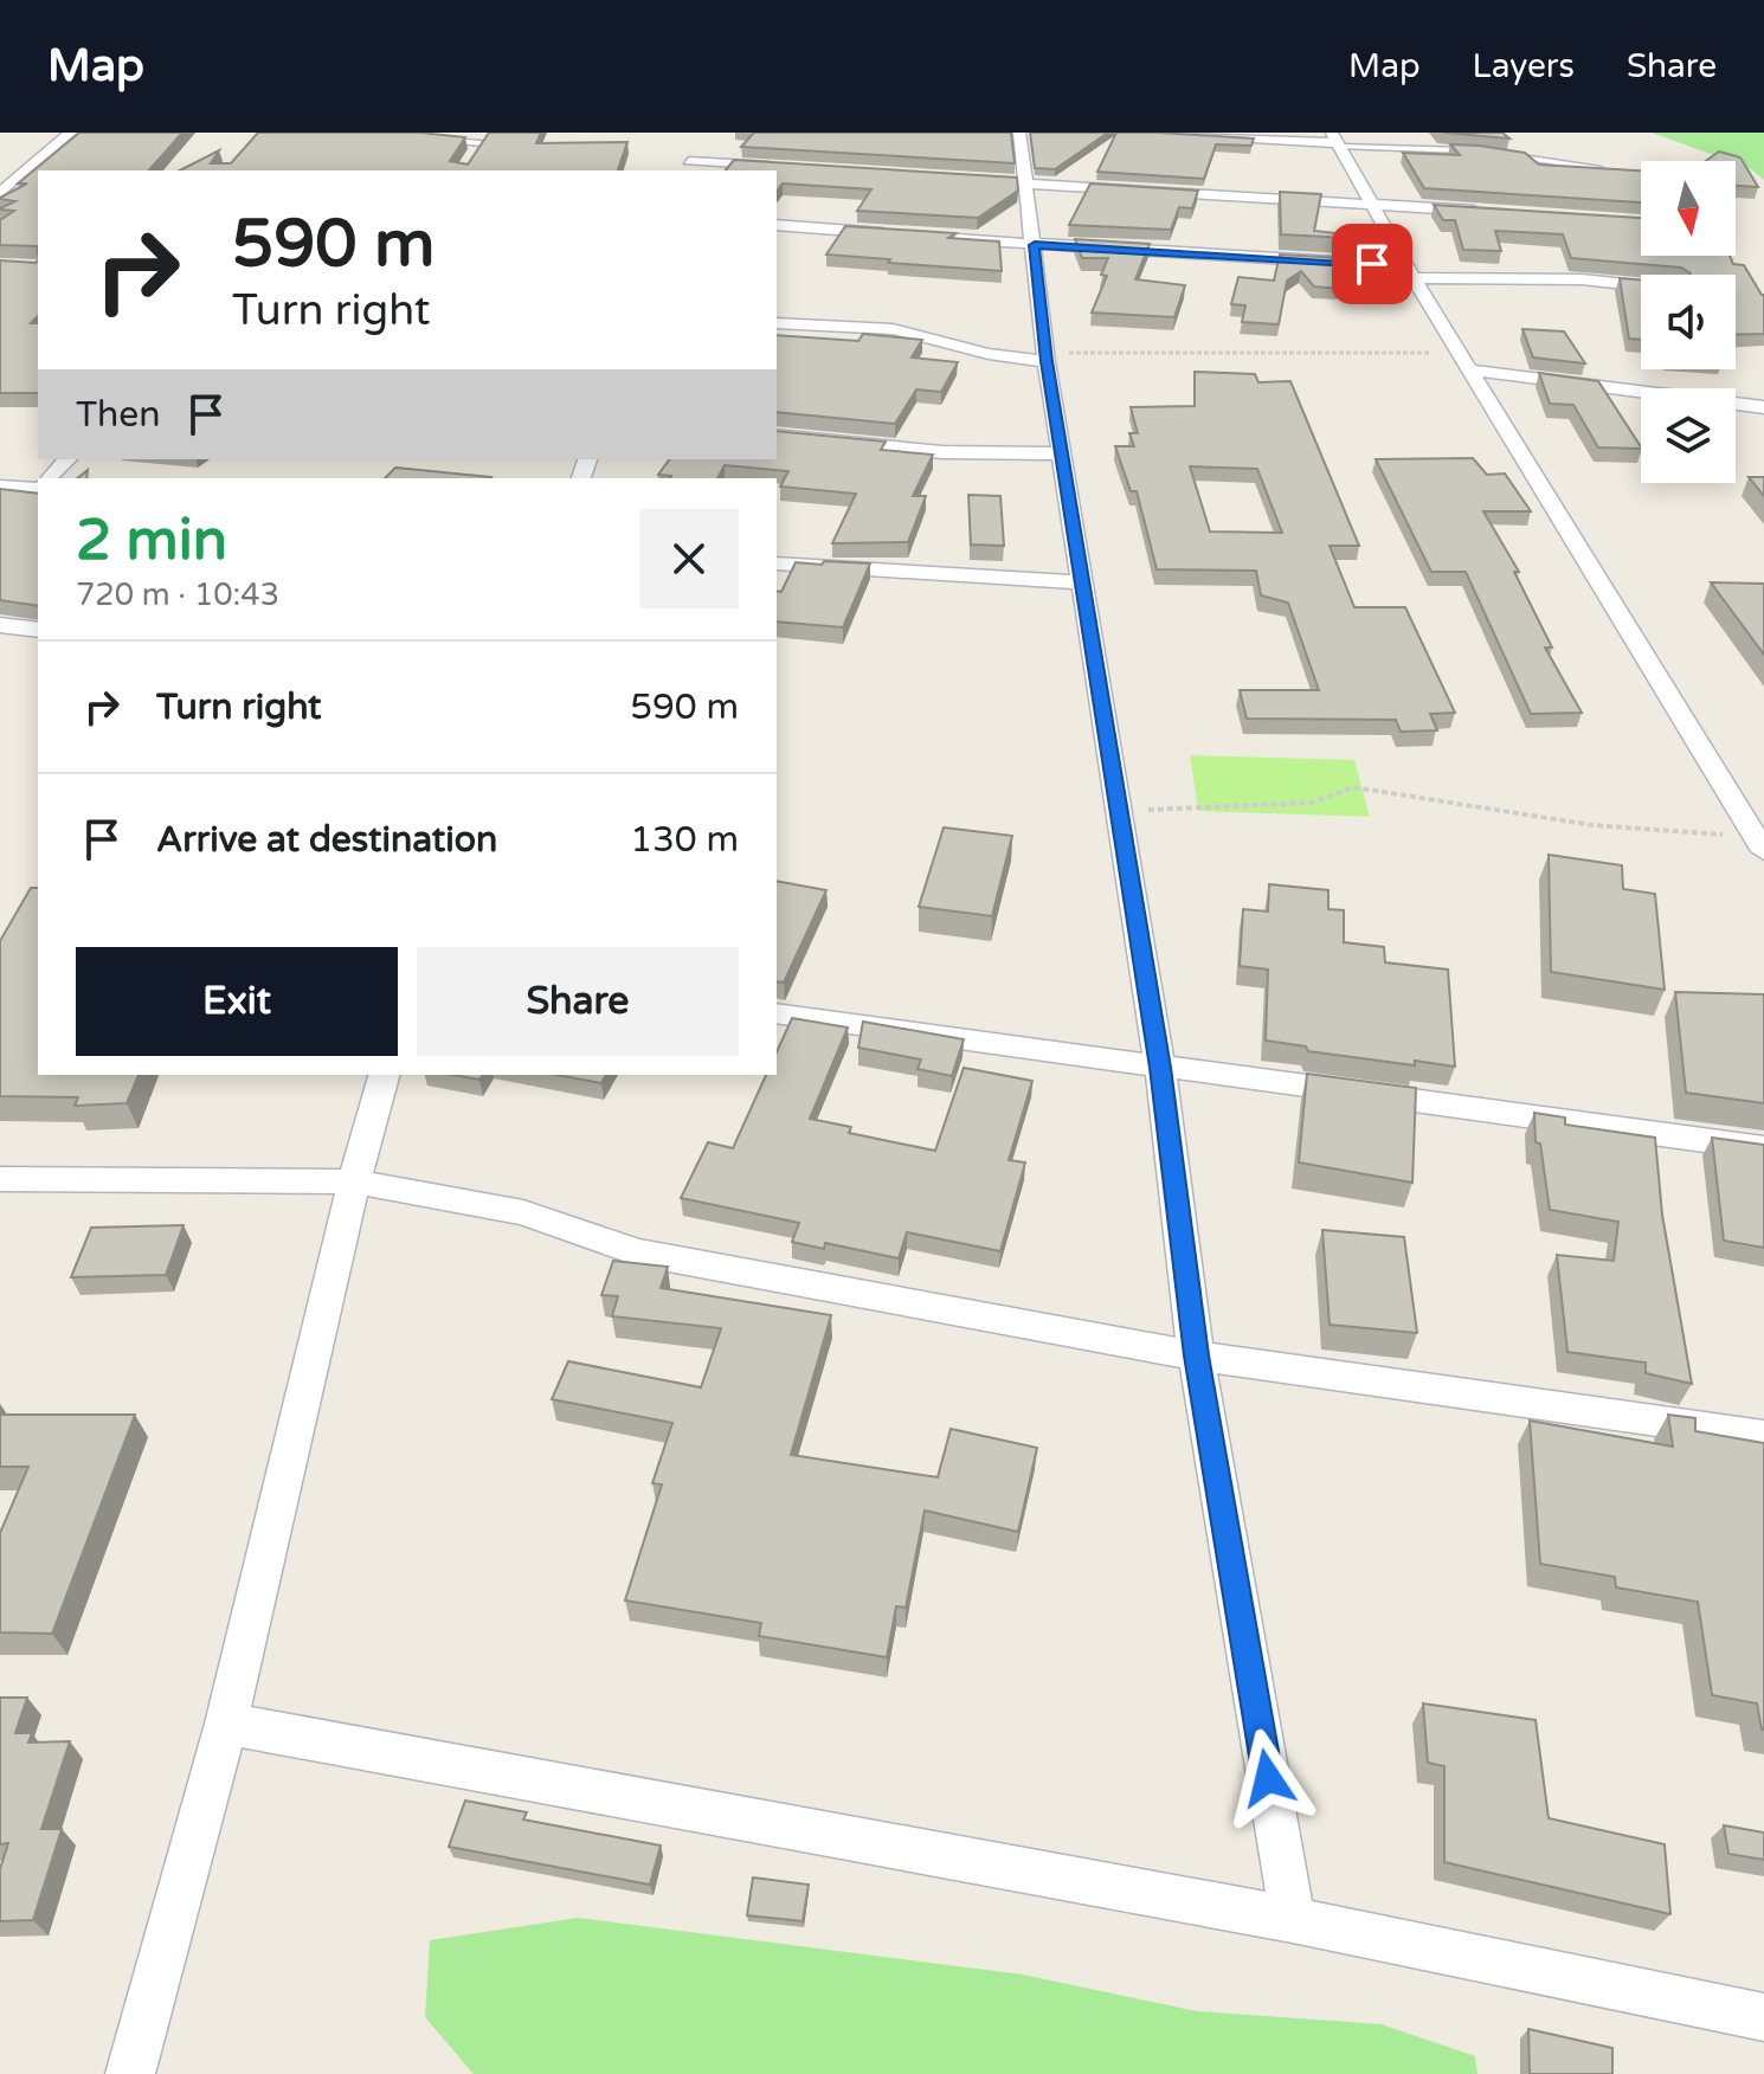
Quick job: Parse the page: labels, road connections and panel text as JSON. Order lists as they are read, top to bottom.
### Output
{
  "north": "bottom",
  "page": {
    "header": "Map",
    "nav": ["Map", "Layers", "Share"],
    "turn": ["590 m", "Turn right"],
    "then": "Then",
    "heading": ["2 min", "720 m · 10:43"],
    "list": [
      {
        "name": "Turn right",
        "value": "590 m"
      },
      {
        "name": "Arrive at destination",
        "value": "130 m"
      }
    ],
    "buttons": ["Exit", "Share"]
  }
}
